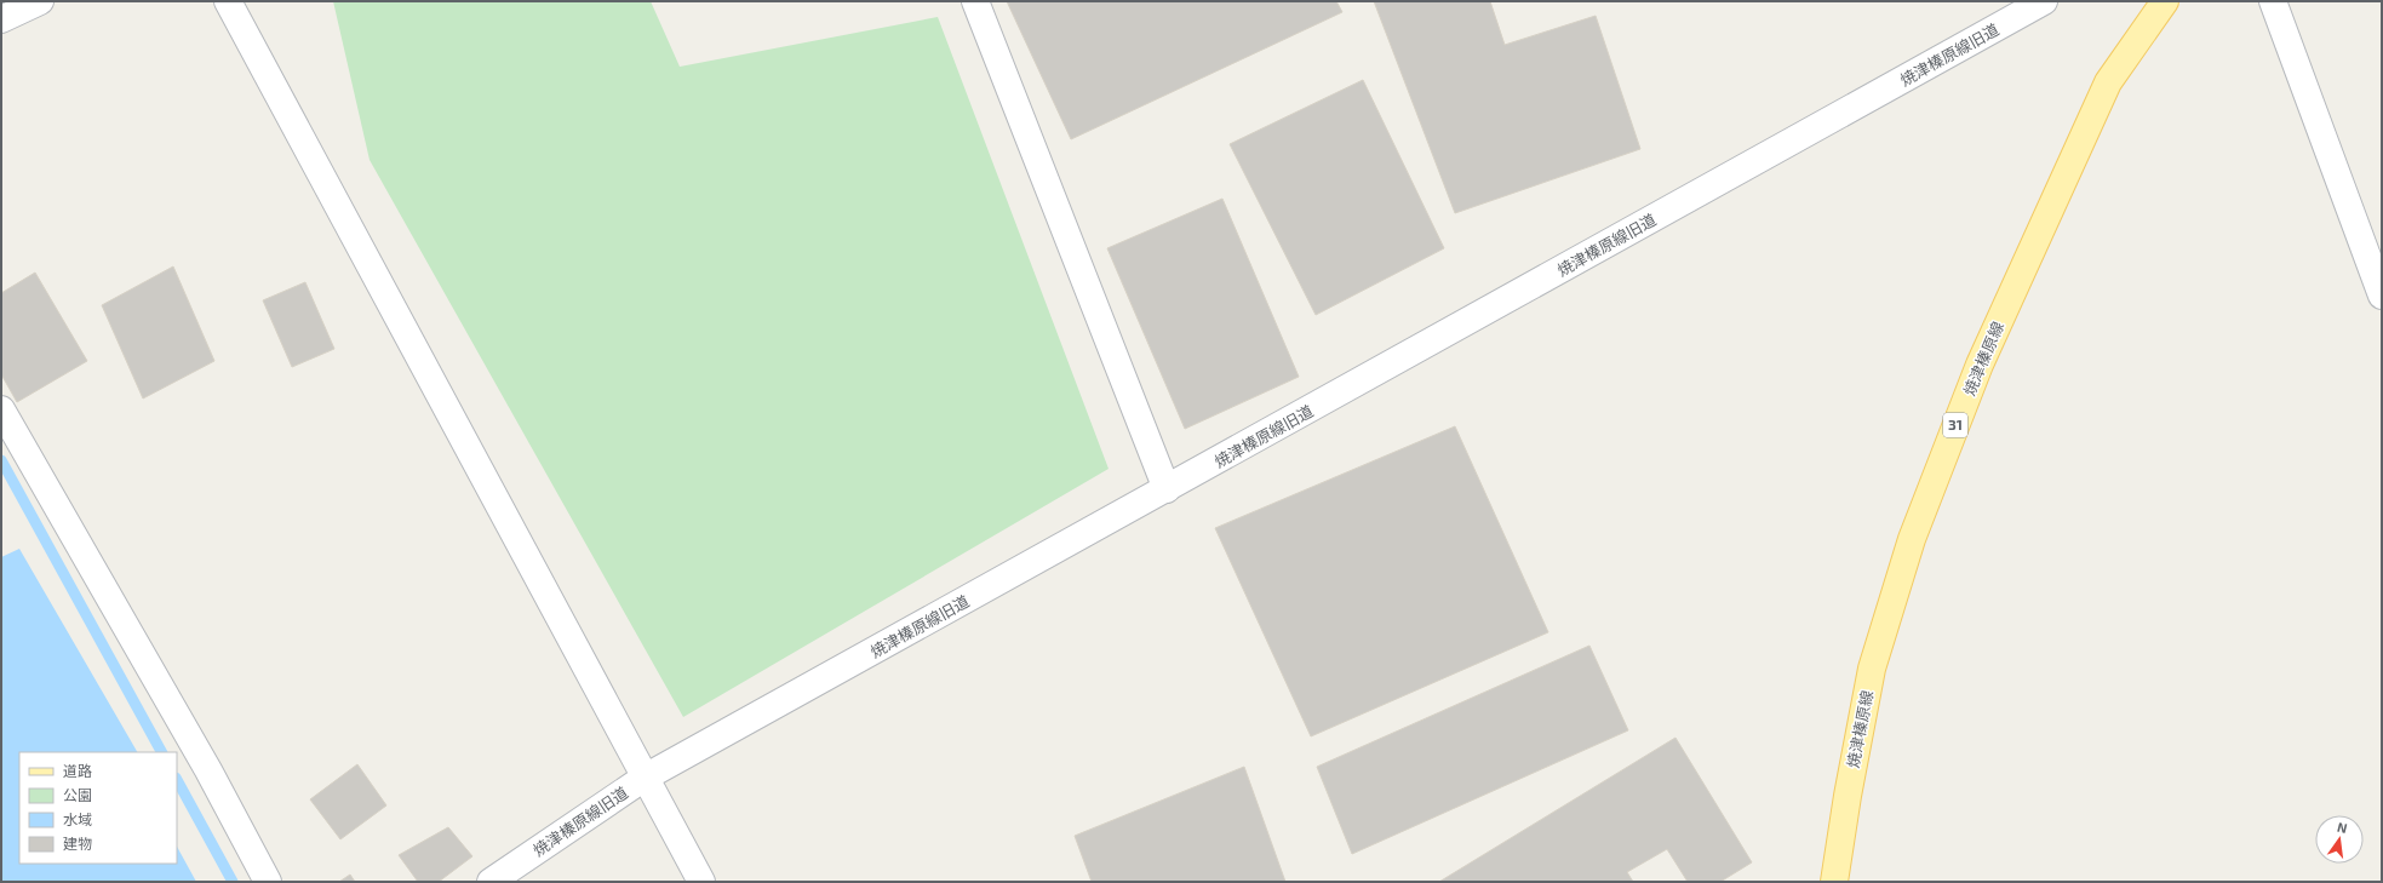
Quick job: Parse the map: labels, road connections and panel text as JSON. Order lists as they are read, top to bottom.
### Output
{
  "streets": {
    "main road": ["焼津榛原線", "31"],
    "street": ["焼津榛原線旧道"]
  },
  "legend": [
    "道路",
    "公園",
    "水域",
    "建物"
  ],
  "north": "top"
}
